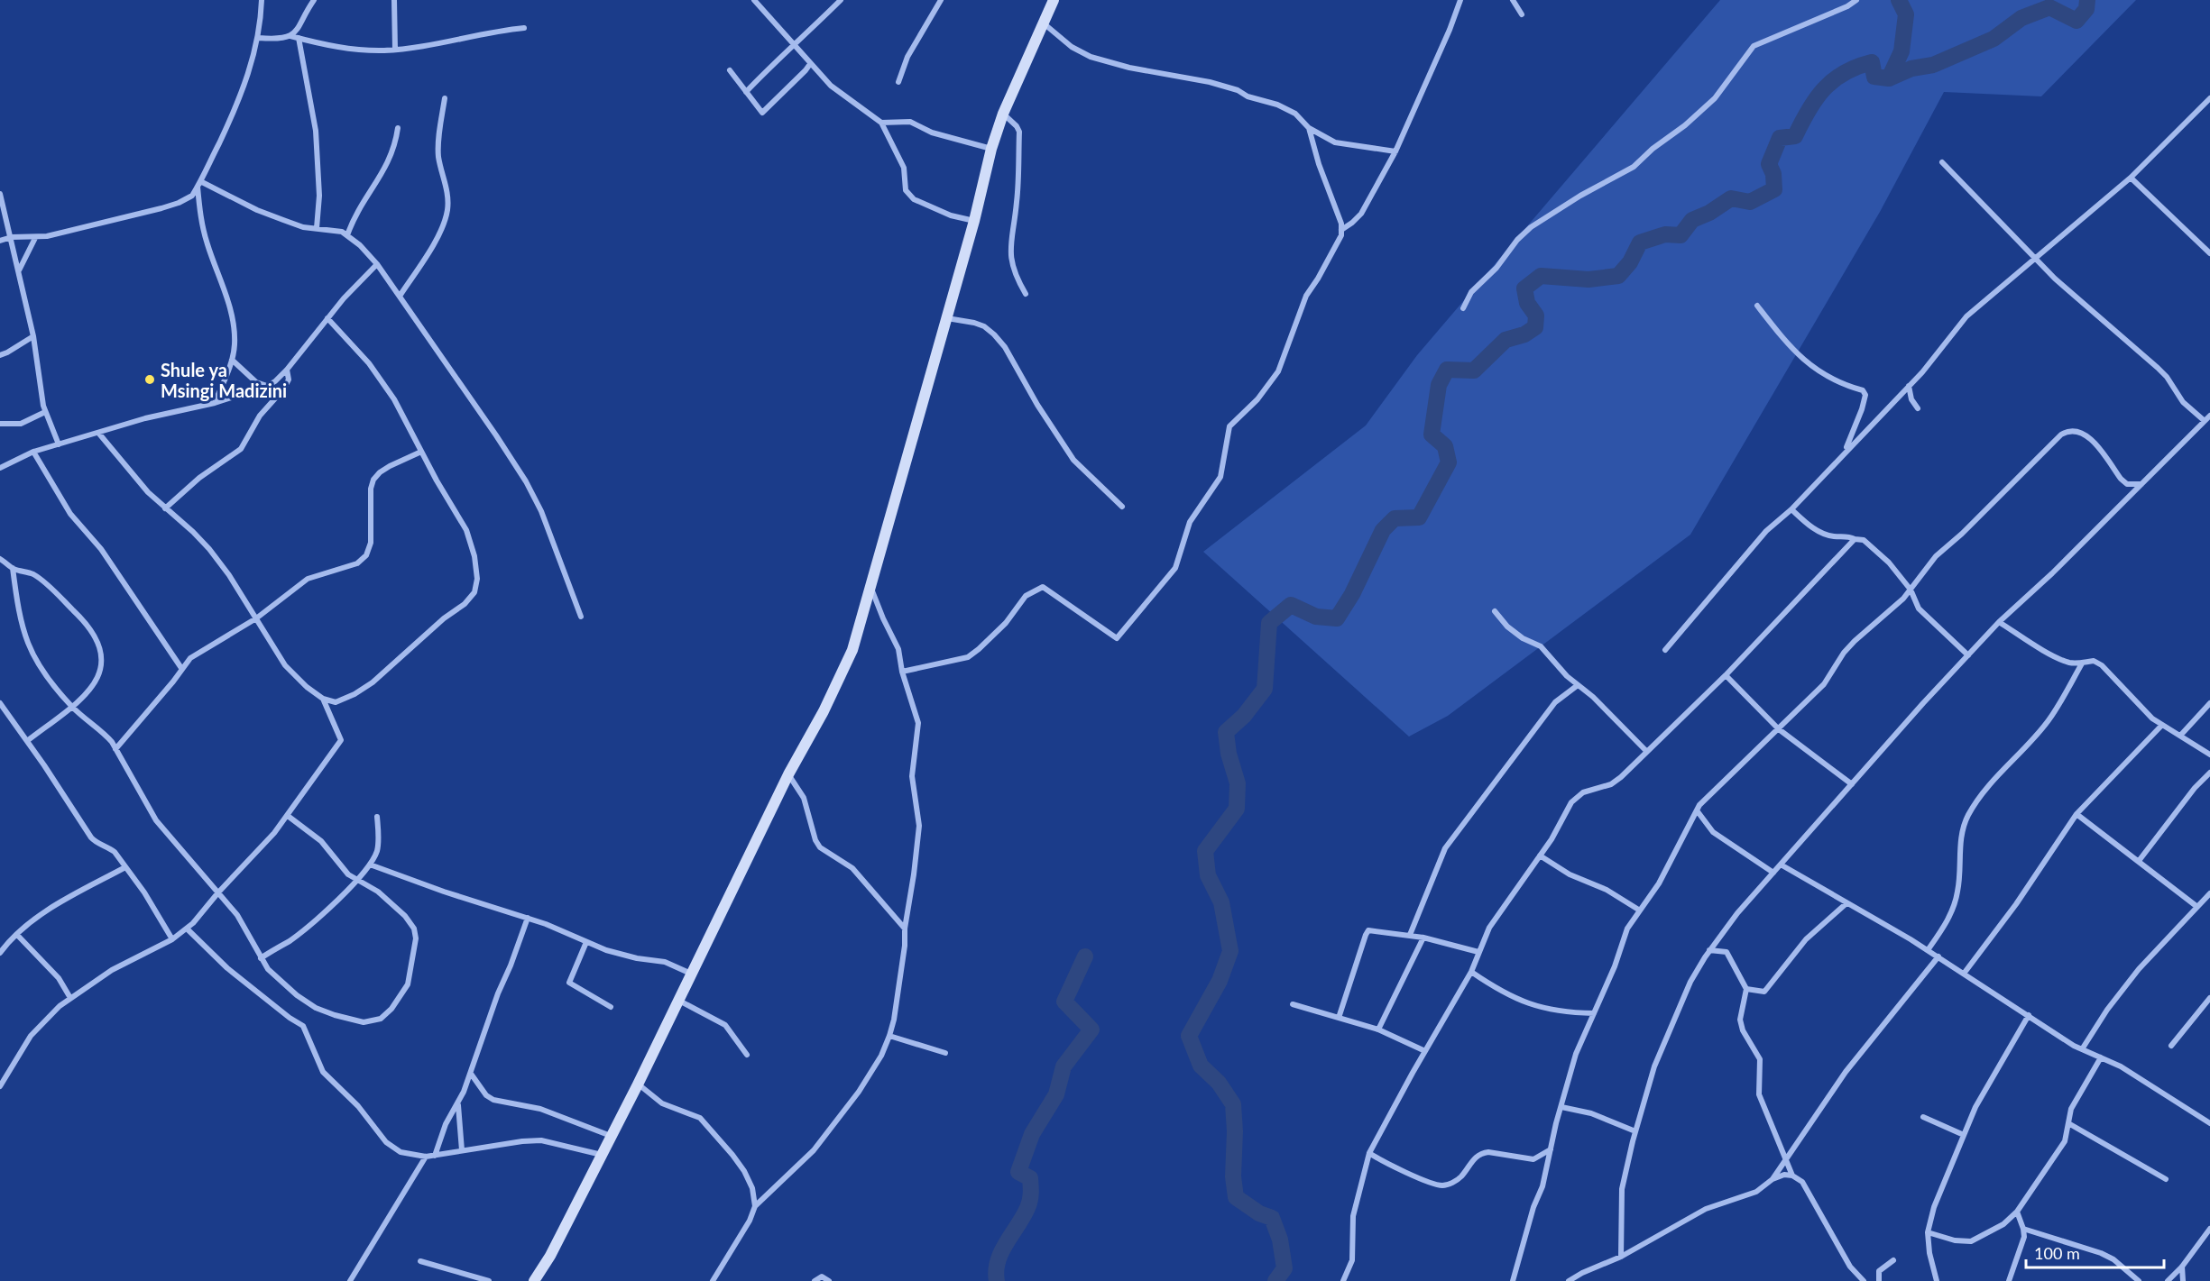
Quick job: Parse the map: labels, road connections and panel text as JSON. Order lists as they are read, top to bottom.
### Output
{
  "places": ["Shule ya Msingi Madizini"],
  "scale_bar": "100 m"
}
